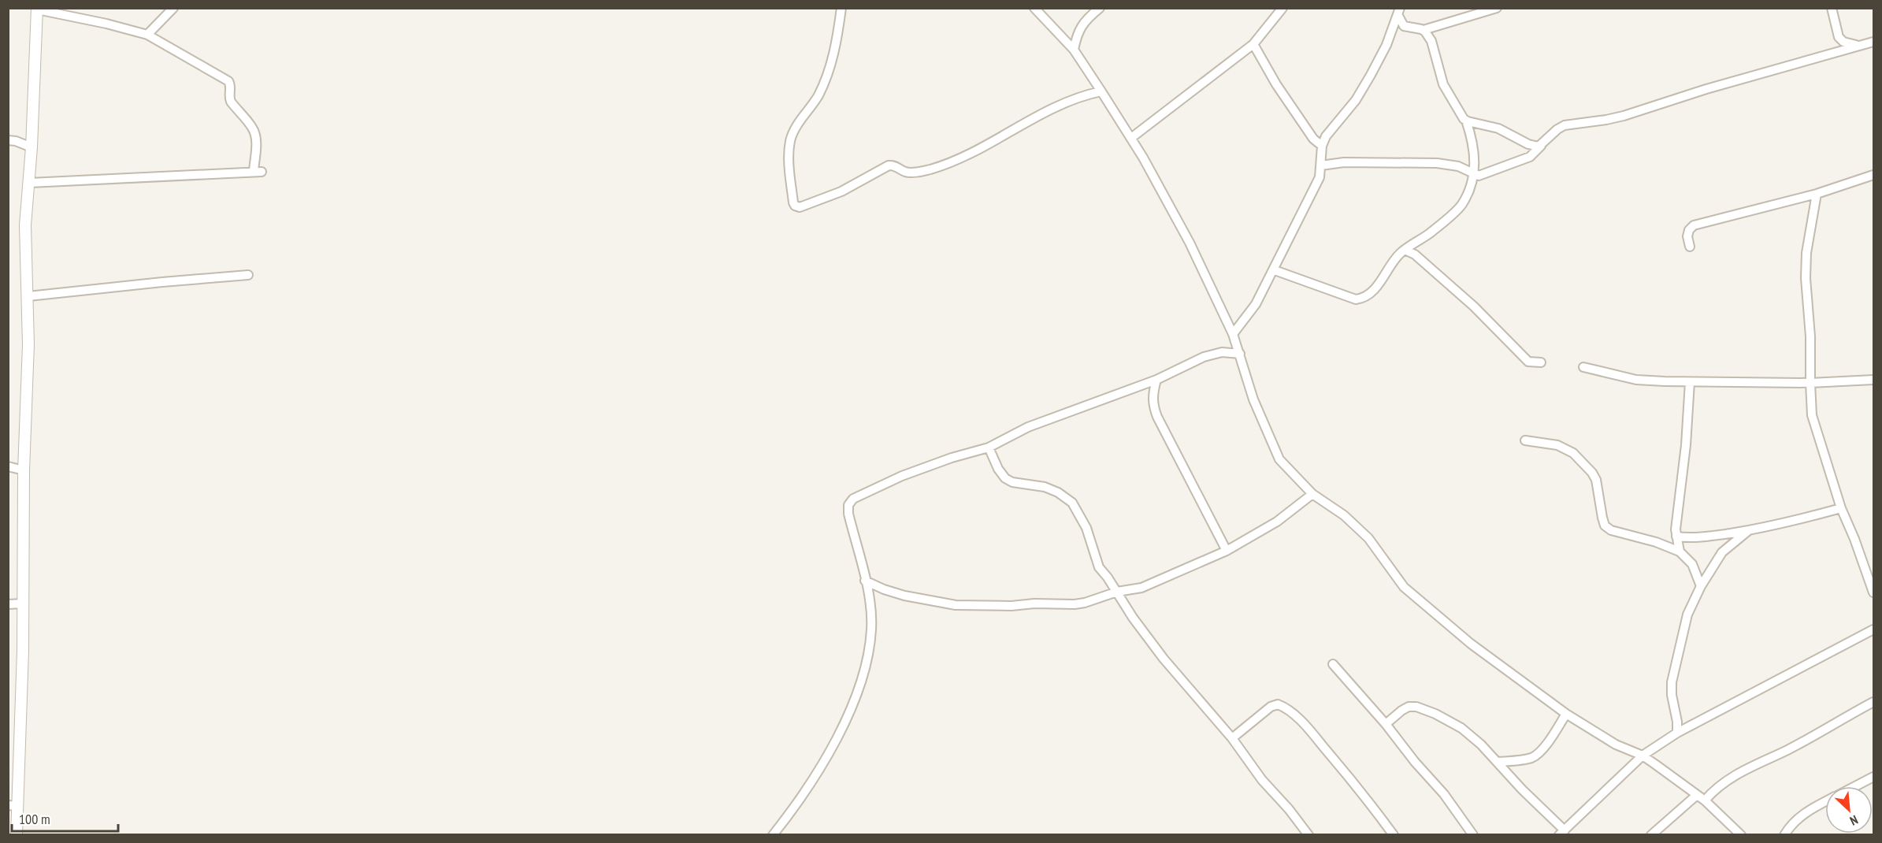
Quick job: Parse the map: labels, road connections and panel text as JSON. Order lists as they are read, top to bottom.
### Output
{
  "scale_bar": "100 m",
  "north": "bottom right"
}
